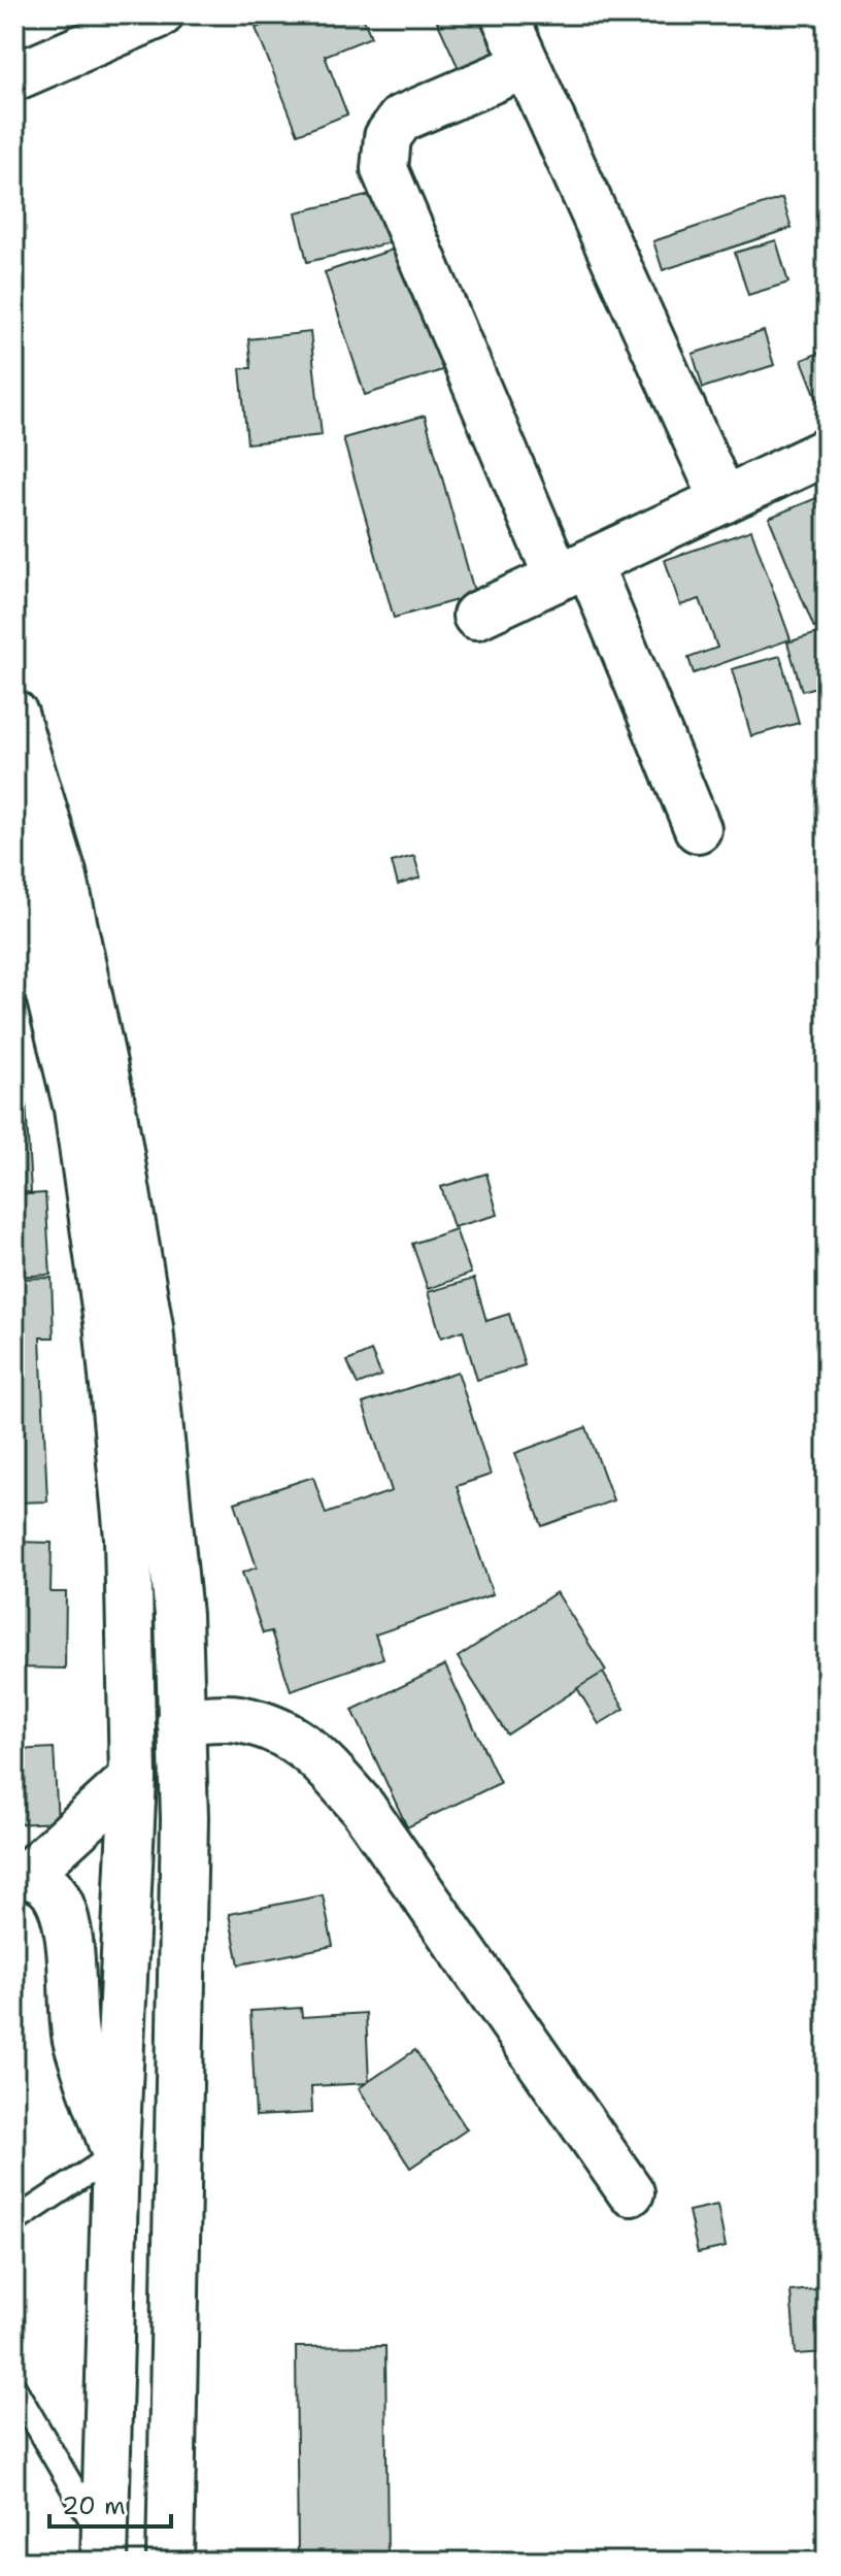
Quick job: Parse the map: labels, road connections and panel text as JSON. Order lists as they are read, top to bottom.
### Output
{
  "scale_bar": "20 m"
}
